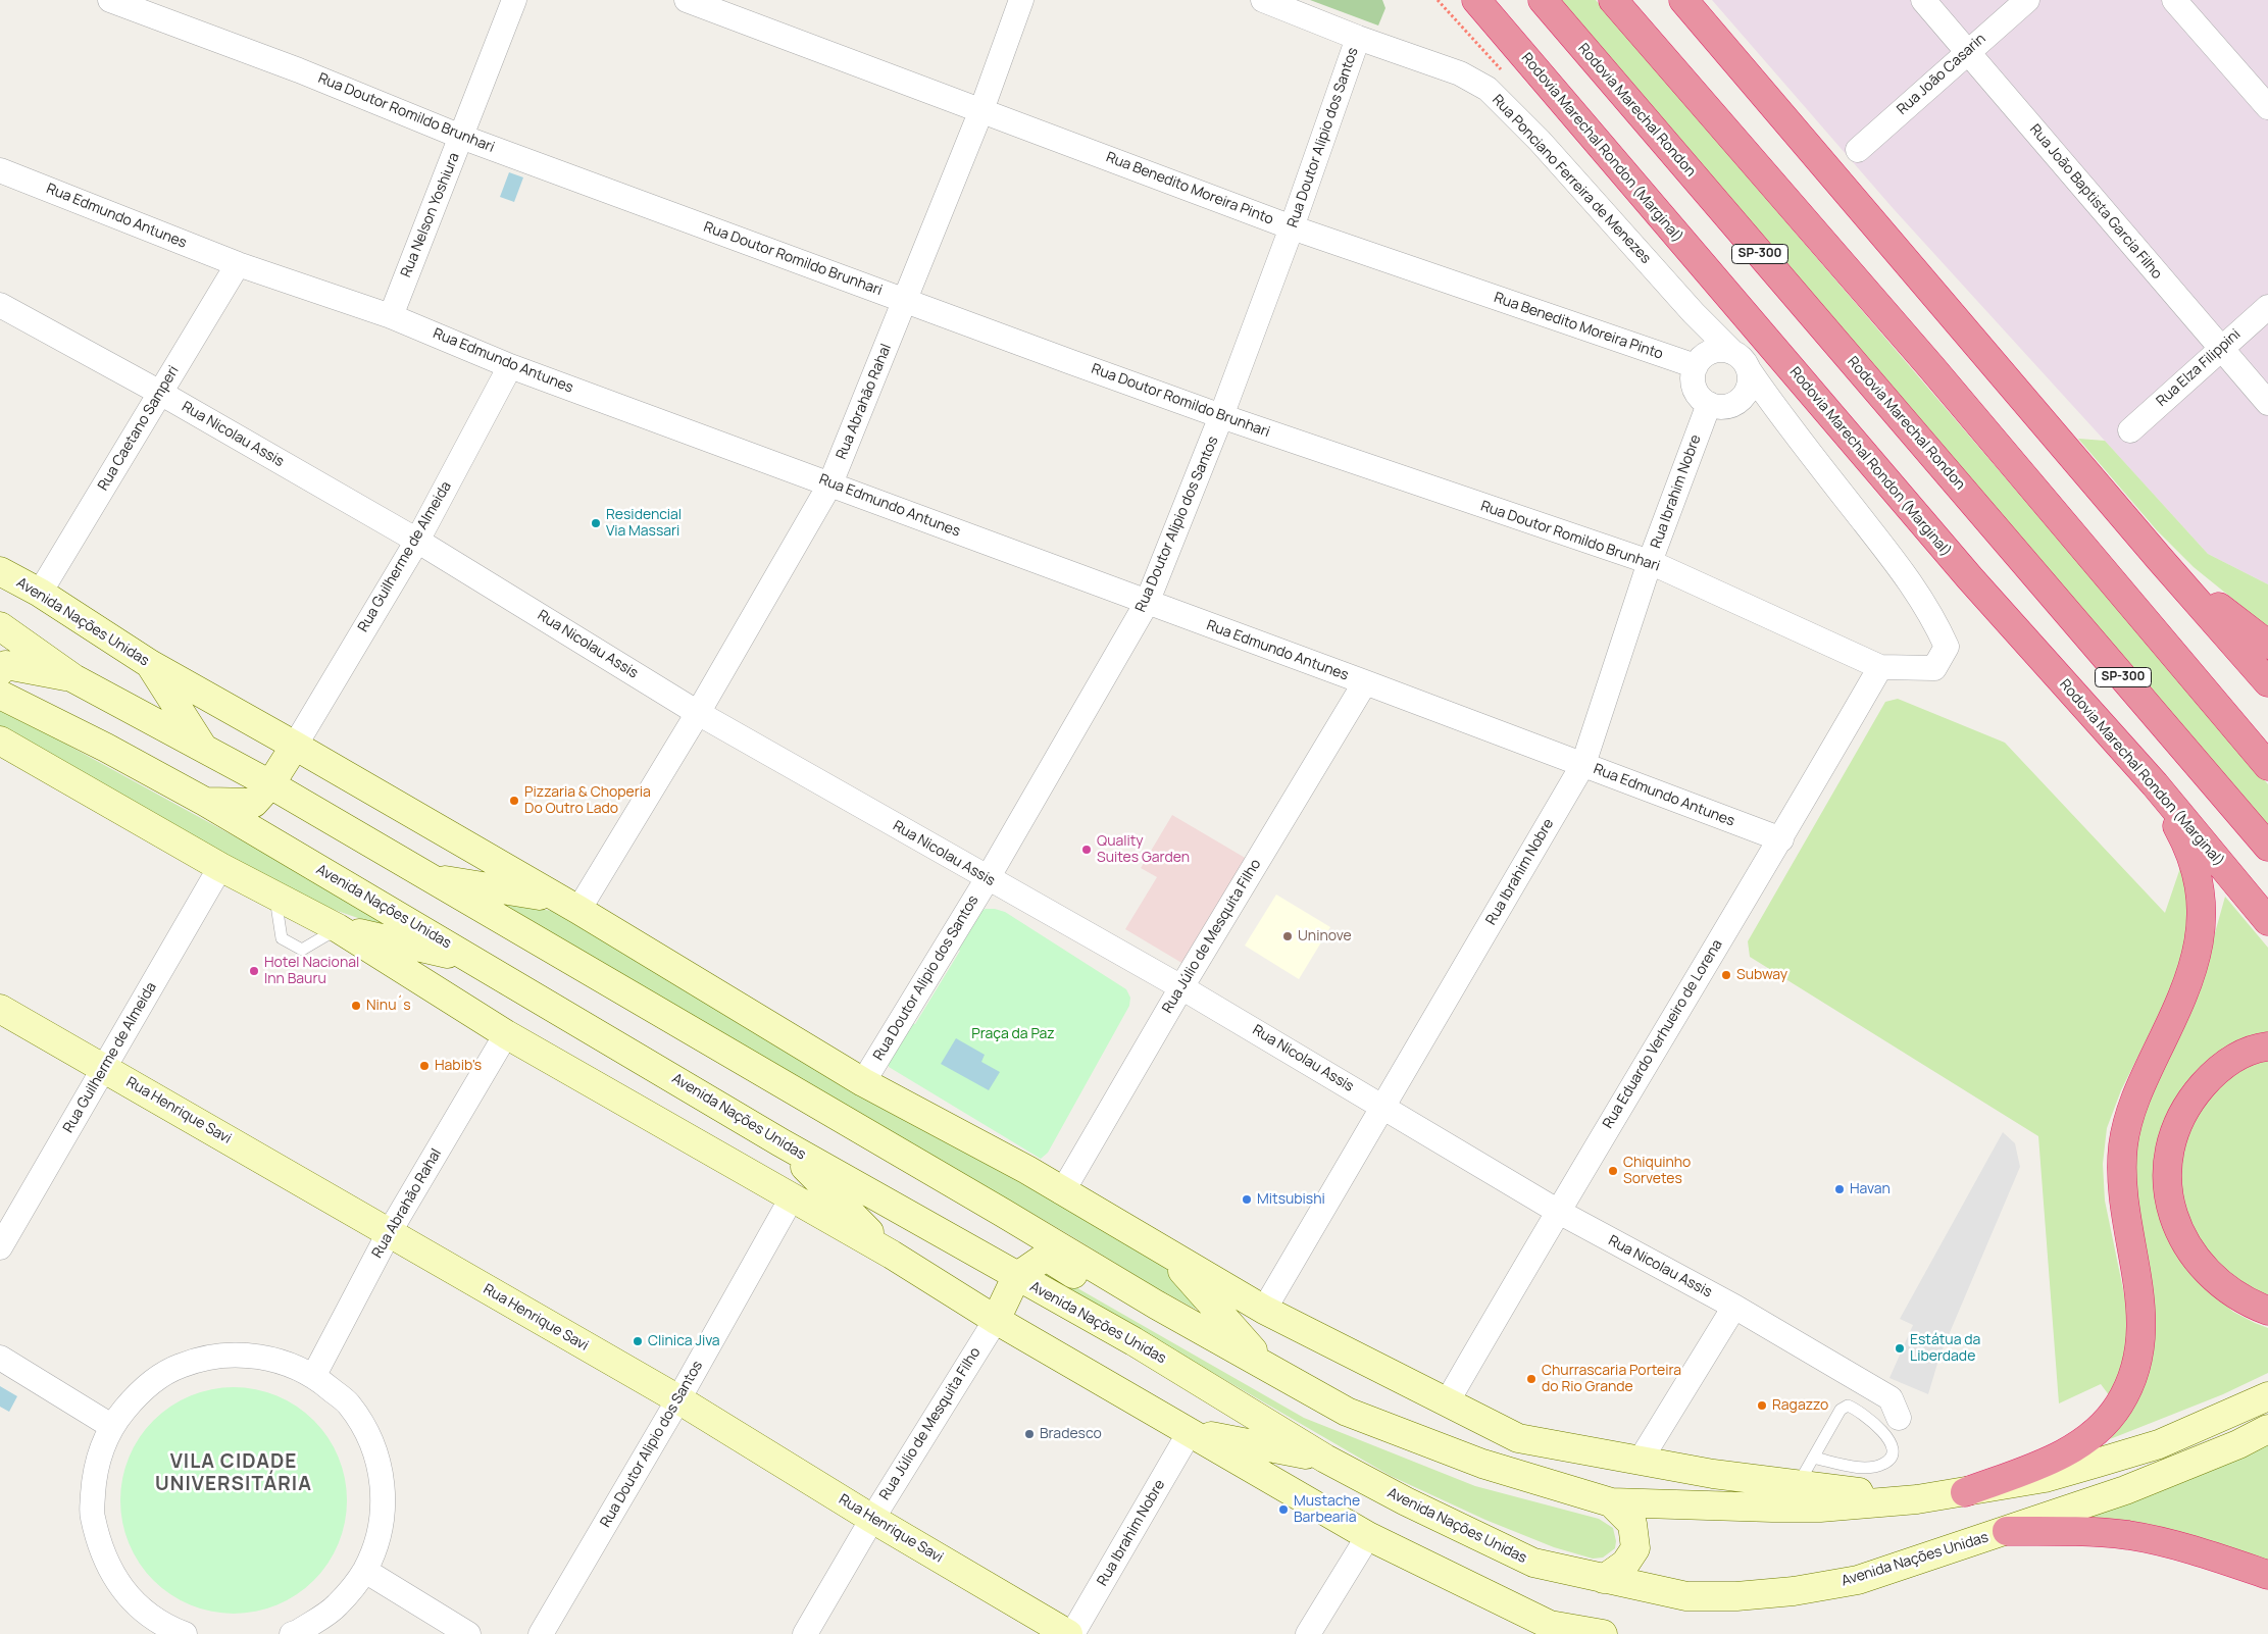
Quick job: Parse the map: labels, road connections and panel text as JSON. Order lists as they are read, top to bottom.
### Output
{
  "streets": {
    "highway": ["Rodovia Marechal Rondon", "Rodovia Marechal Rondon (Marginal)", "SP-300"],
    "main road": ["Avenida Nações Unidas", "Rua Henrique Savi"],
    "street": [
      "Rua João Casarin",
      "Rua Doutor Romildo Brunhari",
      "Rua Doutor Alipio dos Santos",
      "Rua Ponciano Ferreira de Menezes",
      "Rua Benedito Moreira Pinto",
      "Rua João Baptista Garcia Filho",
      "Rua Nelson Yoshiura",
      "Rua Edmundo Antunes",
      "Rua Elza Filippini",
      "Rua Abrahão Rahal",
      "Rua Caetano Samperi",
      "Rua Nicolau Assis",
      "Rua Ibrahim Nobre",
      "Rua Guilherme de Almeida",
      "Rua Júlio de Mesquita Filho",
      "Rua Eduardo Verhueiro de Lorena"
    ]
  },
  "crossings": [
    ["Rua João Casarin", "Rua João Baptista Garcia Filho"],
    ["Rua Doutor Romildo Brunhari", "Rua Doutor Alipio dos Santos"],
    ["Rua Doutor Romildo Brunhari", "Rua Ponciano Ferreira de Menezes"],
    ["Rua Doutor Romildo Brunhari", "Rua Benedito Moreira Pinto"],
    ["Rua Doutor Romildo Brunhari", "Rua Nelson Yoshiura"],
    ["Rua Doutor Romildo Brunhari", "Rua Abrahão Rahal"],
    ["Rua Doutor Romildo Brunhari", "Rua Ibrahim Nobre"],
    ["Rua Doutor Romildo Brunhari", "Rua Eduardo Verhueiro de Lorena"],
    ["Rua Doutor Alipio dos Santos", "Rua Ponciano Ferreira de Menezes"],
    ["Rua Doutor Alipio dos Santos", "Rua Benedito Moreira Pinto"],
    ["Rua Doutor Alipio dos Santos", "Rua Edmundo Antunes"],
    ["Rua Doutor Alipio dos Santos", "Rua Nicolau Assis"],
    ["Rua Doutor Alipio dos Santos", "Avenida Nações Unidas"],
    ["Rua Doutor Alipio dos Santos", "Rua Henrique Savi"],
    ["Rua Ponciano Ferreira de Menezes", "Rua Benedito Moreira Pinto"],
    ["Rua Ponciano Ferreira de Menezes", "Rua Ibrahim Nobre"],
    ["Rua Benedito Moreira Pinto", "Rua Abrahão Rahal"],
    ["Rua Benedito Moreira Pinto", "Rua Ibrahim Nobre"],
    ["Rua João Baptista Garcia Filho", "Rua Elza Filippini"],
    ["Rua Nelson Yoshiura", "Rua Edmundo Antunes"],
    ["Rua Edmundo Antunes", "Rua Abrahão Rahal"],
    ["Rua Edmundo Antunes", "Rua Caetano Samperi"],
    ["Rua Edmundo Antunes", "Rua Ibrahim Nobre"],
    ["Rua Edmundo Antunes", "Rua Guilherme de Almeida"],
    ["Rua Edmundo Antunes", "Rua Júlio de Mesquita Filho"],
    ["Rua Edmundo Antunes", "Rua Eduardo Verhueiro de Lorena"],
    ["Rua Abrahão Rahal", "Rua Nicolau Assis"],
    ["Rua Abrahão Rahal", "Avenida Nações Unidas"],
    ["Rua Abrahão Rahal", "Rua Henrique Savi"],
    ["Rua Caetano Samperi", "Rua Nicolau Assis"],
    ["Rua Caetano Samperi", "Avenida Nações Unidas"],
    ["Rua Nicolau Assis", "Rua Ibrahim Nobre"],
    ["Rua Nicolau Assis", "Rua Guilherme de Almeida"],
    ["Rua Nicolau Assis", "Rua Júlio de Mesquita Filho"],
    ["Rua Nicolau Assis", "Rua Eduardo Verhueiro de Lorena"],
    ["Rua Ibrahim Nobre", "Avenida Nações Unidas"],
    ["Rua Guilherme de Almeida", "Avenida Nações Unidas"],
    ["Rua Guilherme de Almeida", "Rua Henrique Savi"],
    ["Avenida Nações Unidas", "Rua Júlio de Mesquita Filho"],
    ["Avenida Nações Unidas", "Rua Eduardo Verhueiro de Lorena"],
    ["Rua Júlio de Mesquita Filho", "Rua Henrique Savi"]
  ],
  "districts": ["VILA CIDADE UNIVERSITÁRIA"],
  "parks": ["Praça da Paz"],
  "places": [
    "Residencial Via Massari",
    "Pizzaria & Choperia Do Outro Lado",
    "Quality Suites Garden",
    "Uninove",
    "Hotel Nacional Inn Bauru",
    "Subway",
    "Ninu´s",
    "Habib's",
    "Chiquinho Sorvetes",
    "Havan",
    "Mitsubishi",
    "Clinica Jiva",
    "Estátua da Liberdade",
    "Churrascaria Porteira do Rio Grande",
    "Ragazzo",
    "Bradesco",
    "Mustache Barbearia"
  ]
}
